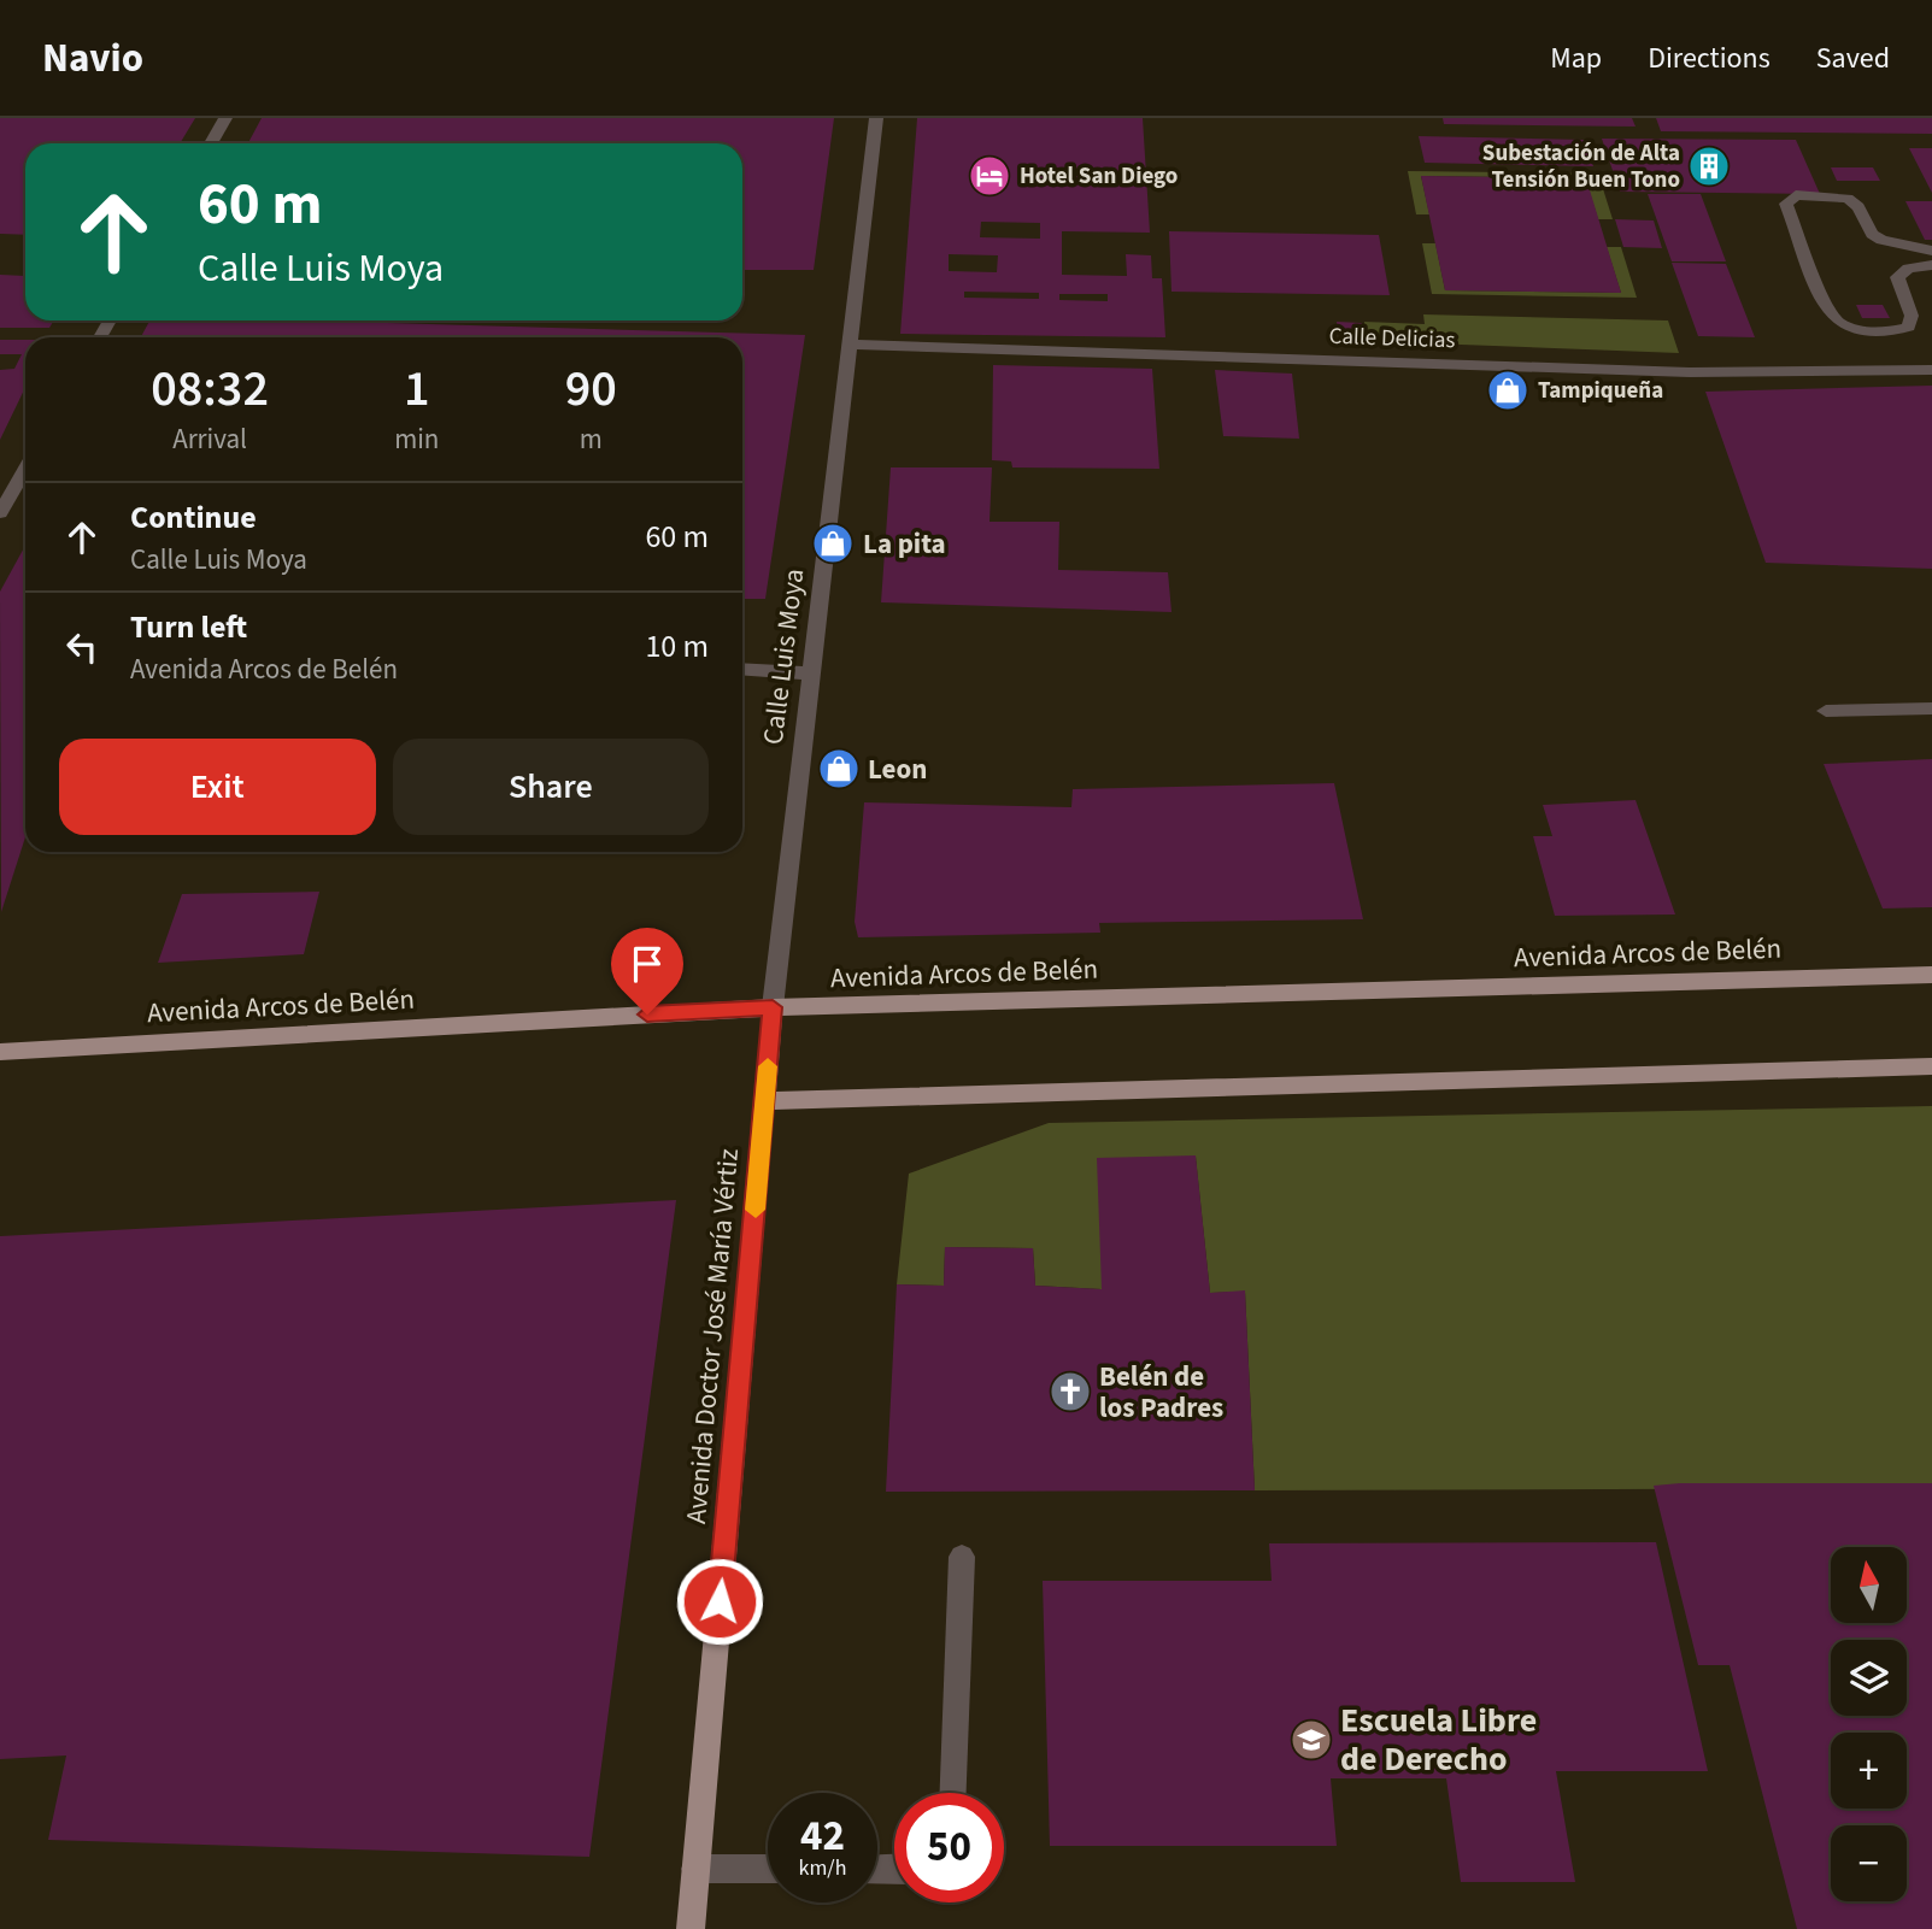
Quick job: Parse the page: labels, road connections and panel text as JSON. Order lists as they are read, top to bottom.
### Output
{
  "streets": {
    "main road": ["Calle Luis Moya", "Avenida Arcos de Belén", "Avenida Doctor José María Vértiz"],
    "street": ["Calle Delicias"]
  },
  "crossings": [
    ["Calle Delicias", "Calle Luis Moya"],
    ["Calle Luis Moya", "Avenida Arcos de Belén"],
    ["Calle Luis Moya", "Avenida Doctor José María Vértiz"]
  ],
  "places": {
    "building": ["Subestación de Alta Tensión Buen Tono"],
    "hotel": ["Hotel San Diego"],
    "shop": ["Tampiqueña", "La pita", "Leon"],
    "church": ["Belén de los Padres"],
    "school or university": ["Escuela Libre de Derecho"]
  },
  "north": "top",
  "page": {
    "header": "Navio",
    "nav": ["Map", "Directions", "Saved"],
    "turn": ["60 m", "Calle Luis Moya"],
    "eta": [
      "08:32",
      "Arrival",
      "1",
      "min",
      "90",
      "m"
    ],
    "list": [
      {
        "name": "Continue",
        "note": "Calle Luis Moya",
        "value": "60 m"
      },
      {
        "name": "Turn left",
        "note": "Avenida Arcos de Belén",
        "value": "10 m"
      }
    ],
    "buttons": ["Exit", "Share"],
    "map_buttons": ["+", "−"],
    "speed": "42 km/h",
    "limit": "50"
  }
}
